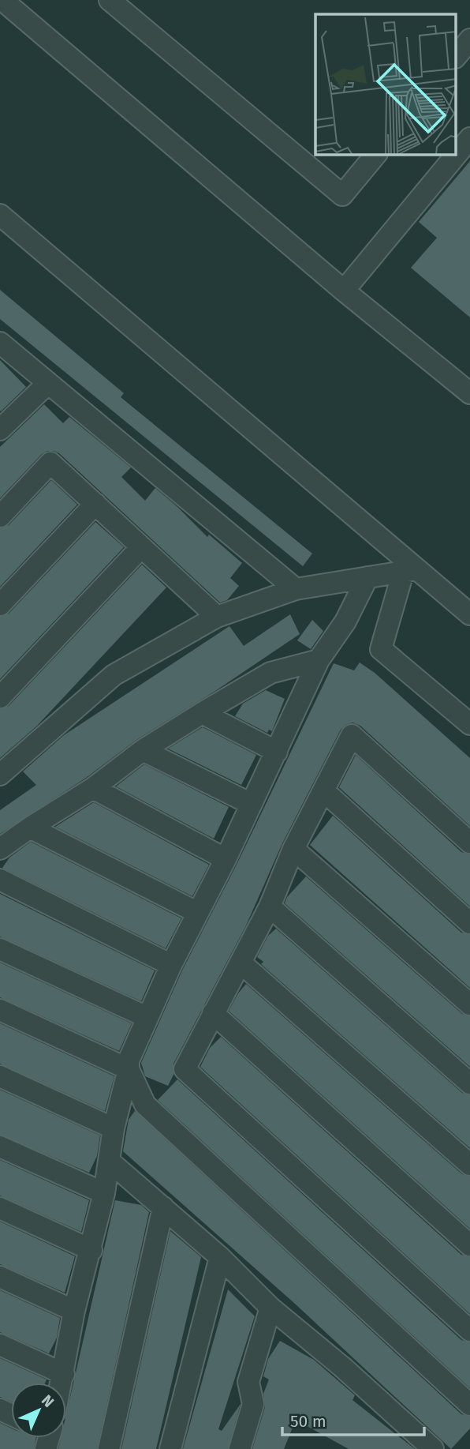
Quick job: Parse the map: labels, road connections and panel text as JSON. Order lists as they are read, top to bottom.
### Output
{
  "scale_bar": "50 m",
  "north": "top right"
}
